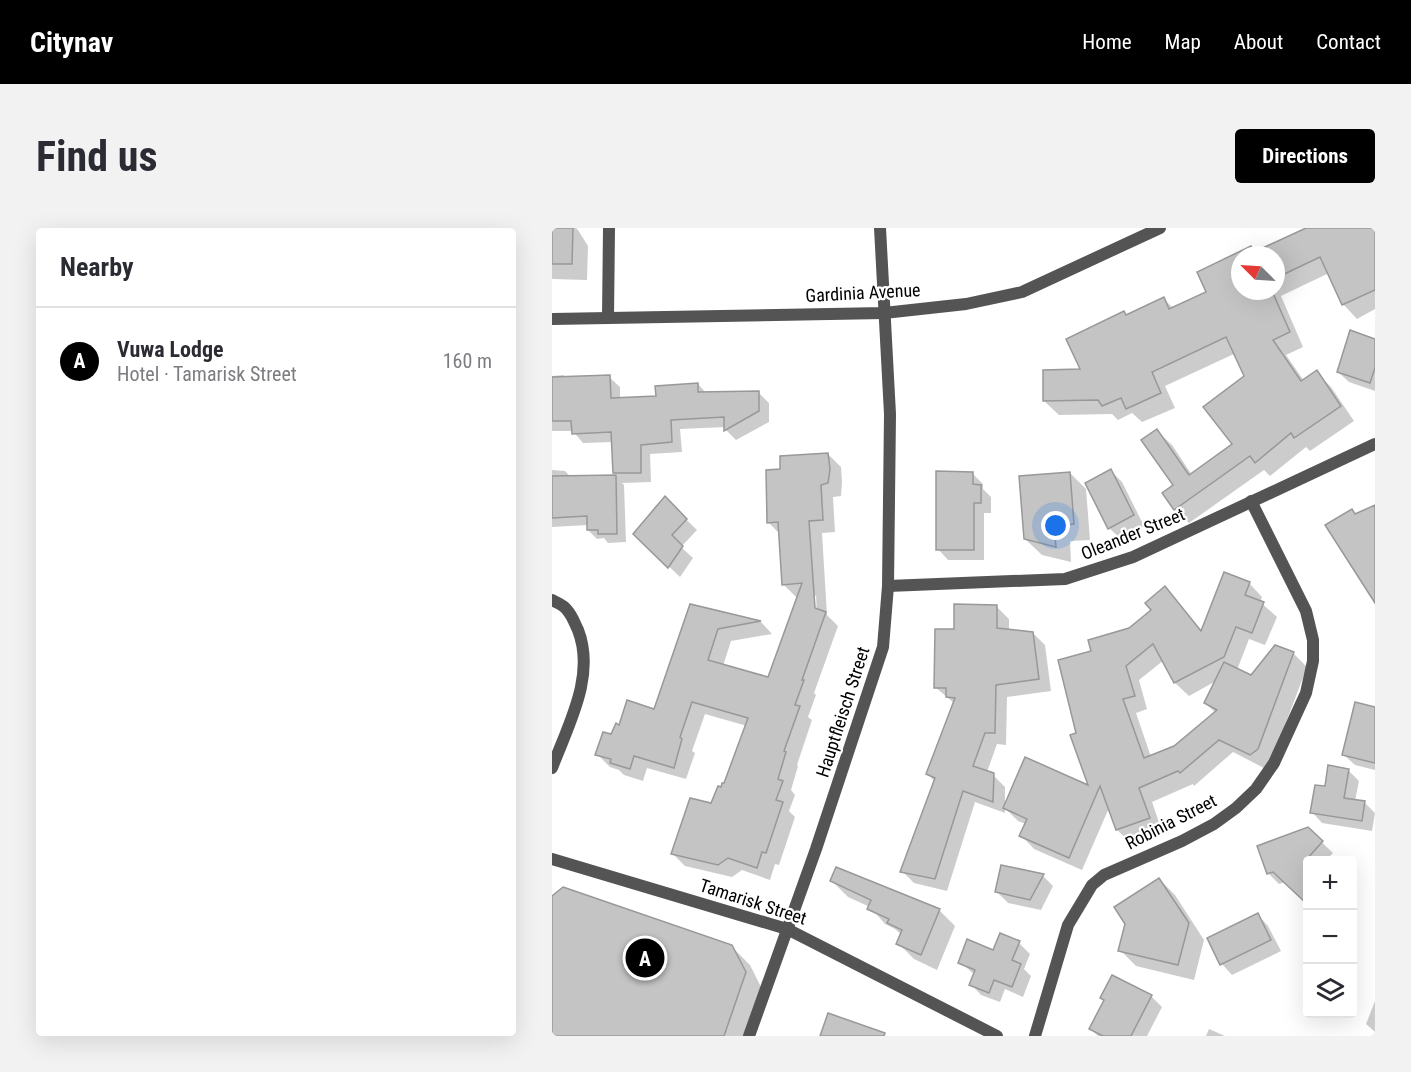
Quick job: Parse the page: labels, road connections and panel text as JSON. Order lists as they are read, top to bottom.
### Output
{
  "streets": {
    "street": [
      "Gardinia Avenue",
      "Oleander Street",
      "Hauptfleisch Street",
      "Robinia Street",
      "Tamarisk Street"
    ]
  },
  "crossings": [
    ["Gardinia Avenue", "Hauptfleisch Street"],
    ["Oleander Street", "Hauptfleisch Street"],
    ["Oleander Street", "Robinia Street"],
    ["Hauptfleisch Street", "Tamarisk Street"]
  ],
  "north": "top left",
  "page": {
    "header": "Citynav",
    "nav": [
      "Home",
      "Map",
      "About",
      "Contact"
    ],
    "buttons": "Directions",
    "title": "Find us",
    "heading": "Nearby",
    "list": [
      {
        "mark": "A",
        "name": "Vuwa Lodge",
        "note": "Hotel · Tamarisk Street",
        "value": "160 m"
      }
    ],
    "map_buttons": ["+", "−"],
    "pins": "A"
  }
}
